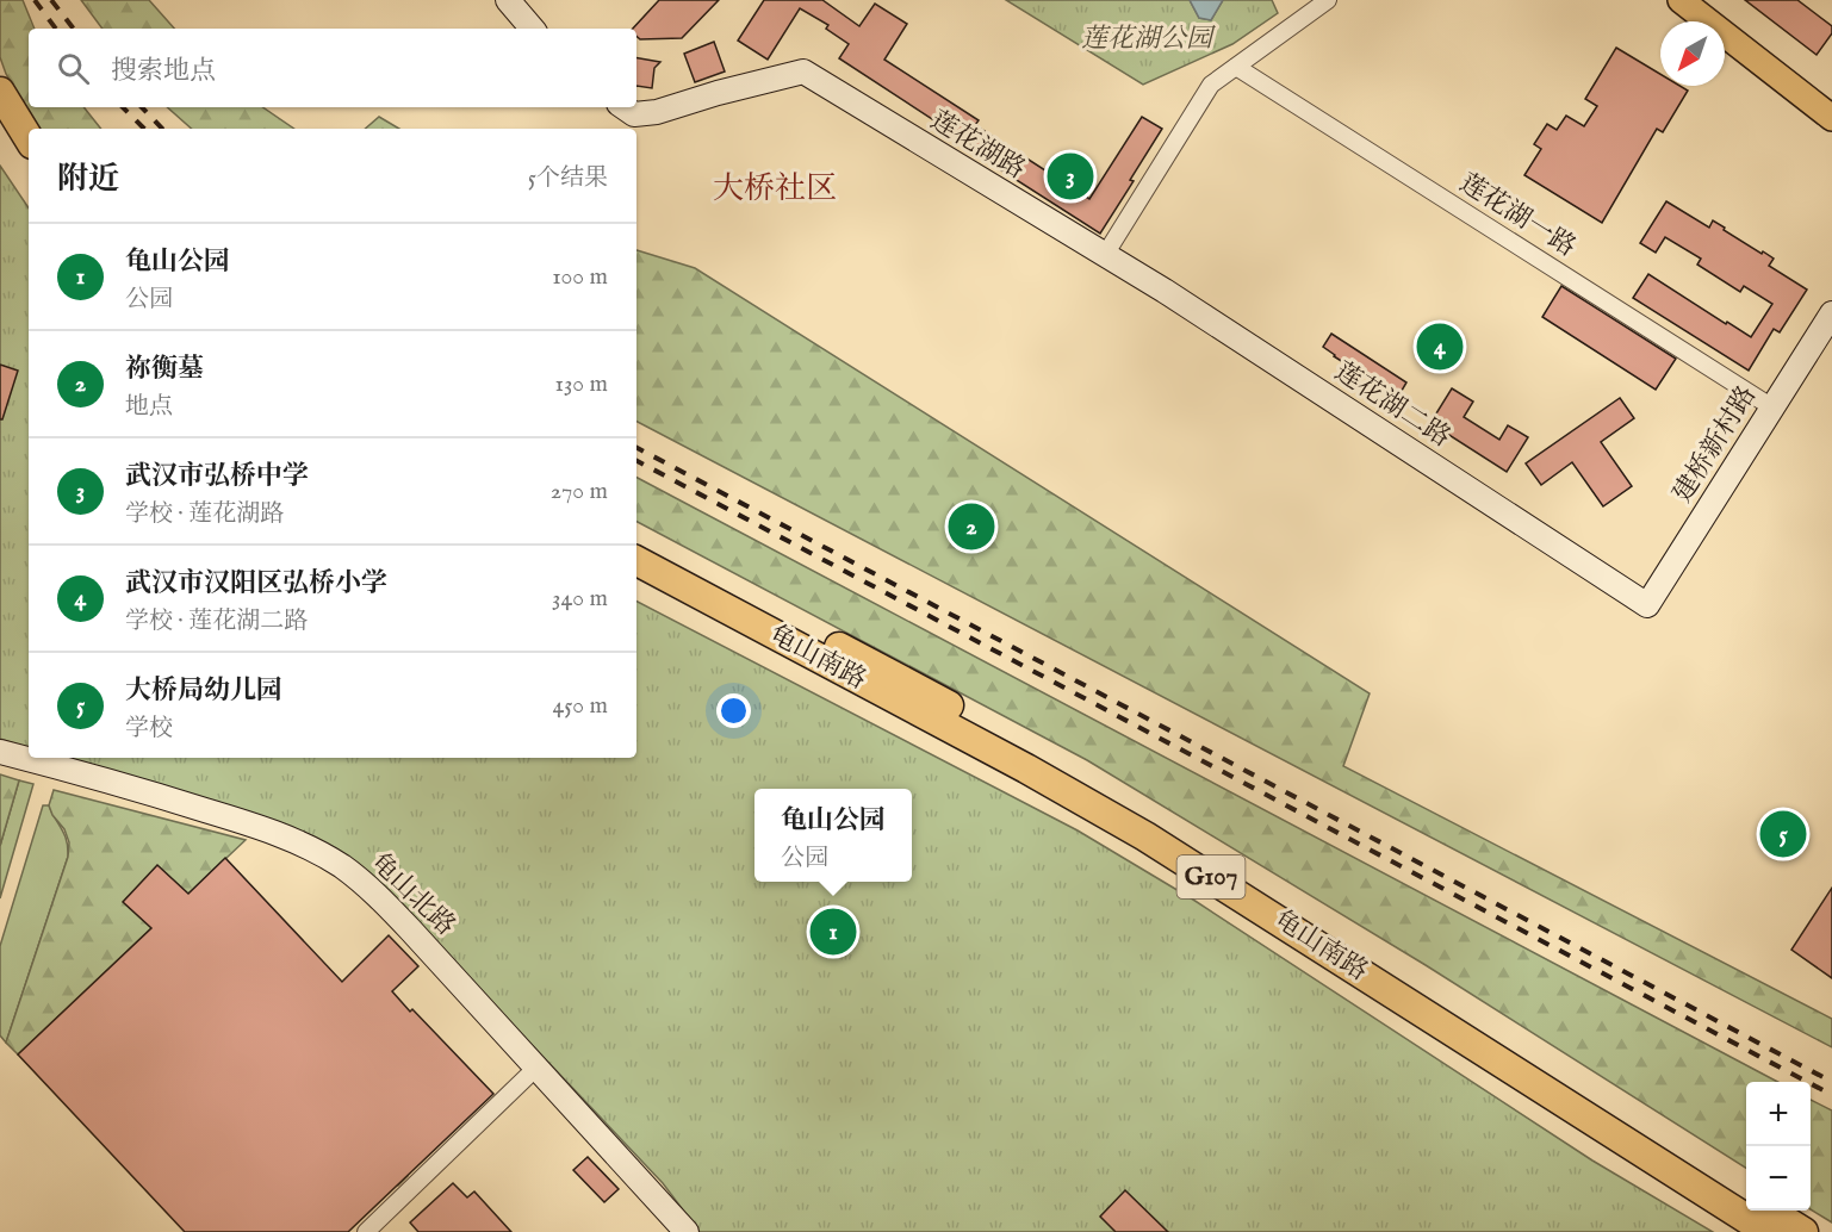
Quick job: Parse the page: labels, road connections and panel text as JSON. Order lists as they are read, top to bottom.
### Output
{
  "streets": {
    "highway": ["龟山南路", "G107"],
    "street": [
      "莲花湖路",
      "莲花湖一路",
      "莲花湖二路",
      "建桥新村路",
      "龟山北路"
    ]
  },
  "crossings": [
    ["莲花湖路", "莲花湖二路"],
    ["莲花湖一路", "建桥新村路"],
    ["莲花湖二路", "建桥新村路"]
  ],
  "districts": ["大桥社区"],
  "parks": ["莲花湖公园"],
  "north": "bottom left",
  "page": {
    "search": "搜索地点",
    "heading": ["附近", "5个结果"],
    "pins": [
      "3",
      "4",
      "2",
      "5",
      "1"
    ],
    "list": [
      {
        "mark": "1",
        "name": "龟山公园",
        "note": "公园",
        "value": "100 m"
      },
      {
        "mark": "2",
        "name": "祢衡墓",
        "note": "地点",
        "value": "130 m"
      },
      {
        "mark": "3",
        "name": "武汉市弘桥中学",
        "note": "学校 · 莲花湖路",
        "value": "270 m"
      },
      {
        "mark": "4",
        "name": "武汉市汉阳区弘桥小学",
        "note": "学校 · 莲花湖二路",
        "value": "340 m"
      },
      {
        "mark": "5",
        "name": "大桥局幼儿园",
        "note": "学校",
        "value": "450 m"
      }
    ],
    "popup": ["龟山公园", "公园"],
    "map_buttons": ["+", "−"]
  }
}
